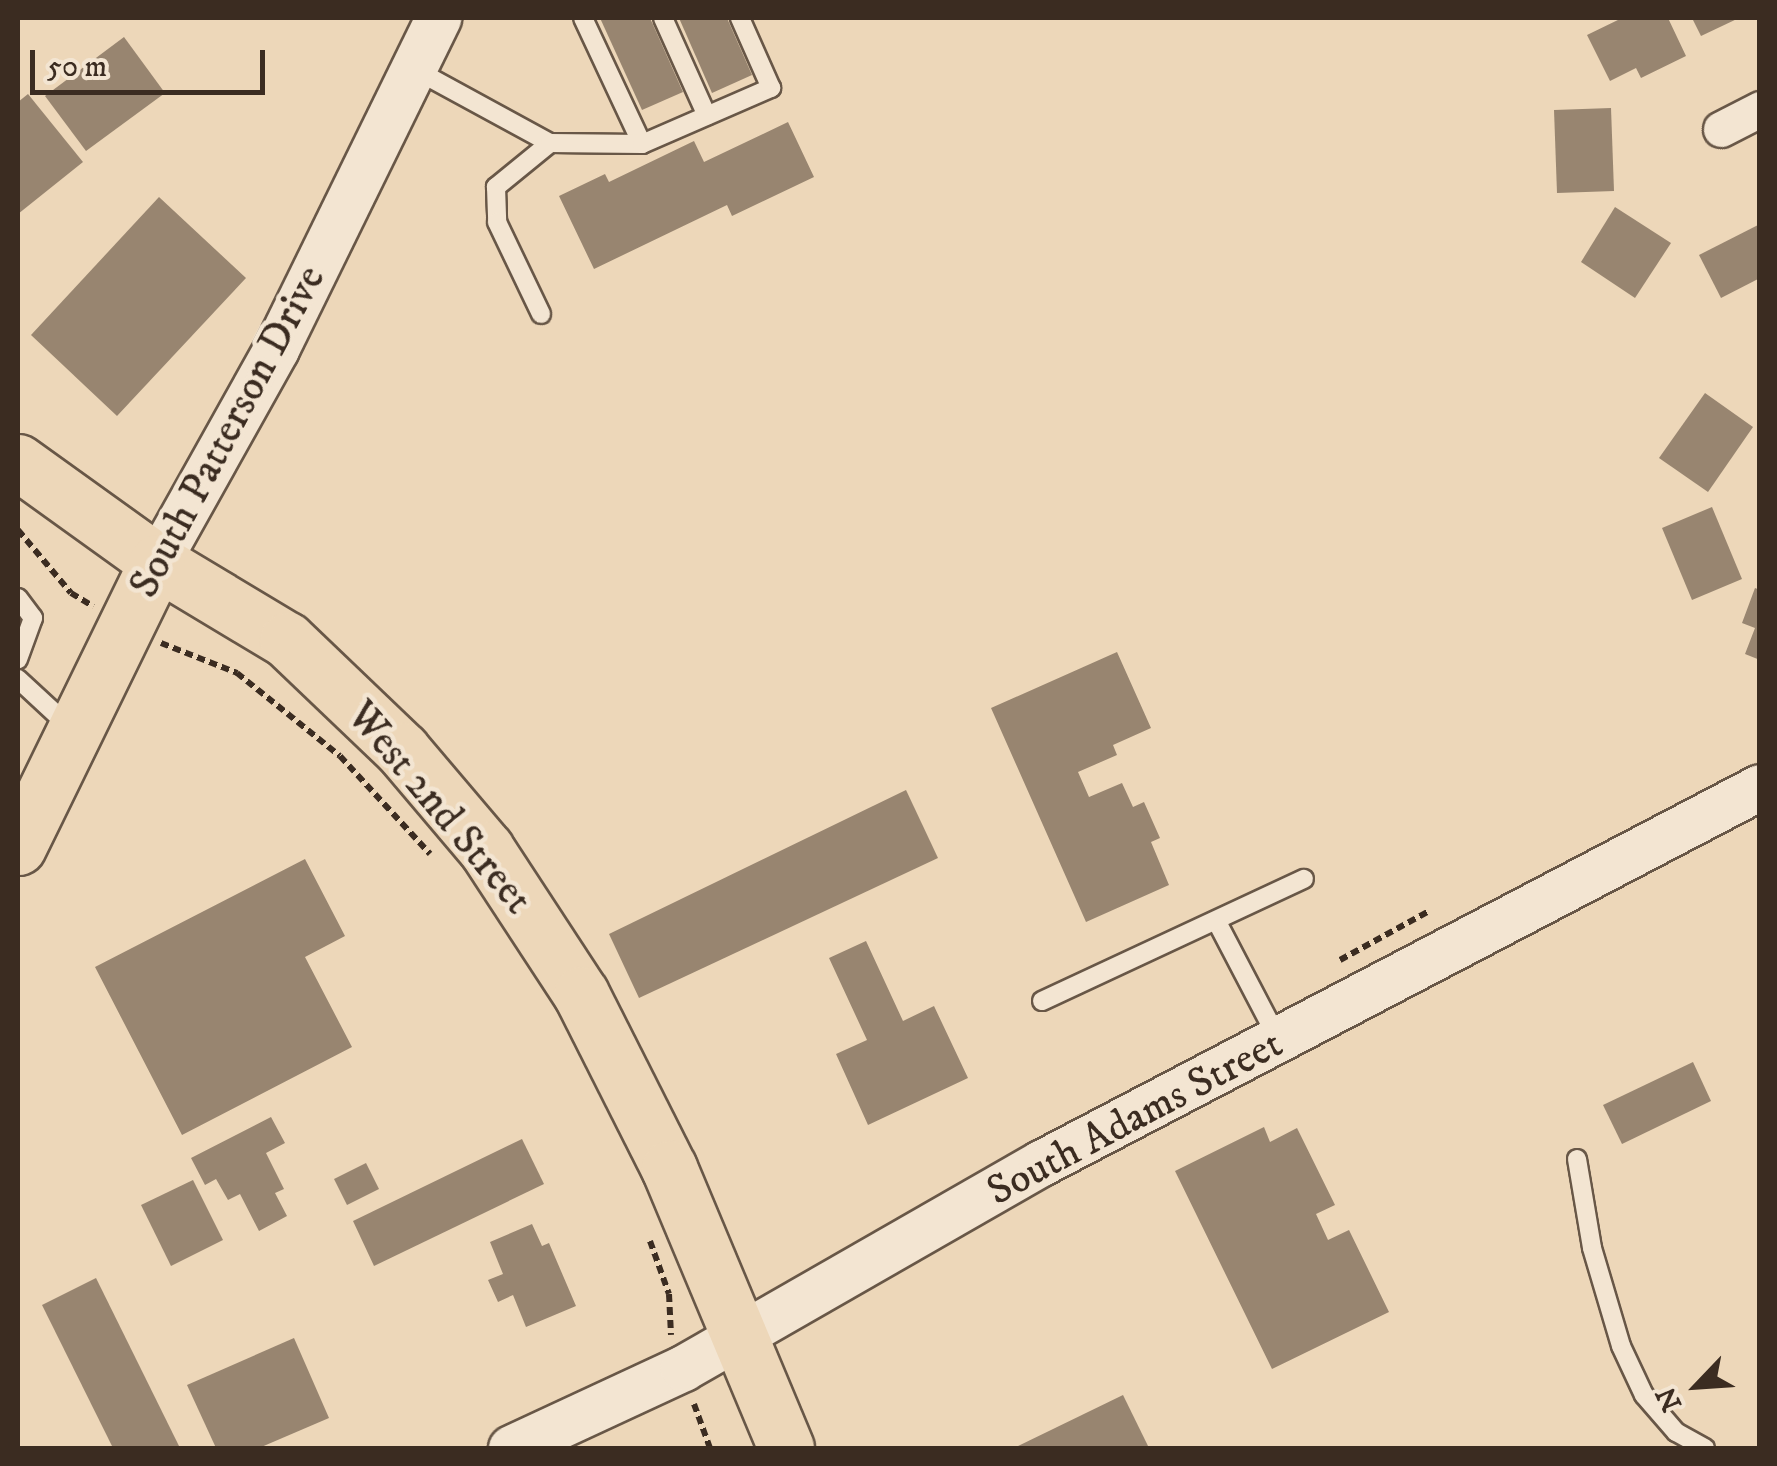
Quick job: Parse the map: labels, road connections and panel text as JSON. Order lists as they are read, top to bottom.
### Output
{
  "streets": {
    "main road": ["South Patterson Drive", "West 2nd Street"],
    "street": ["South Adams Street"]
  },
  "crossings": [
    ["South Patterson Drive", "West 2nd Street"],
    ["West 2nd Street", "South Adams Street"]
  ],
  "scale_bar": "50 m",
  "north": "bottom left"
}
